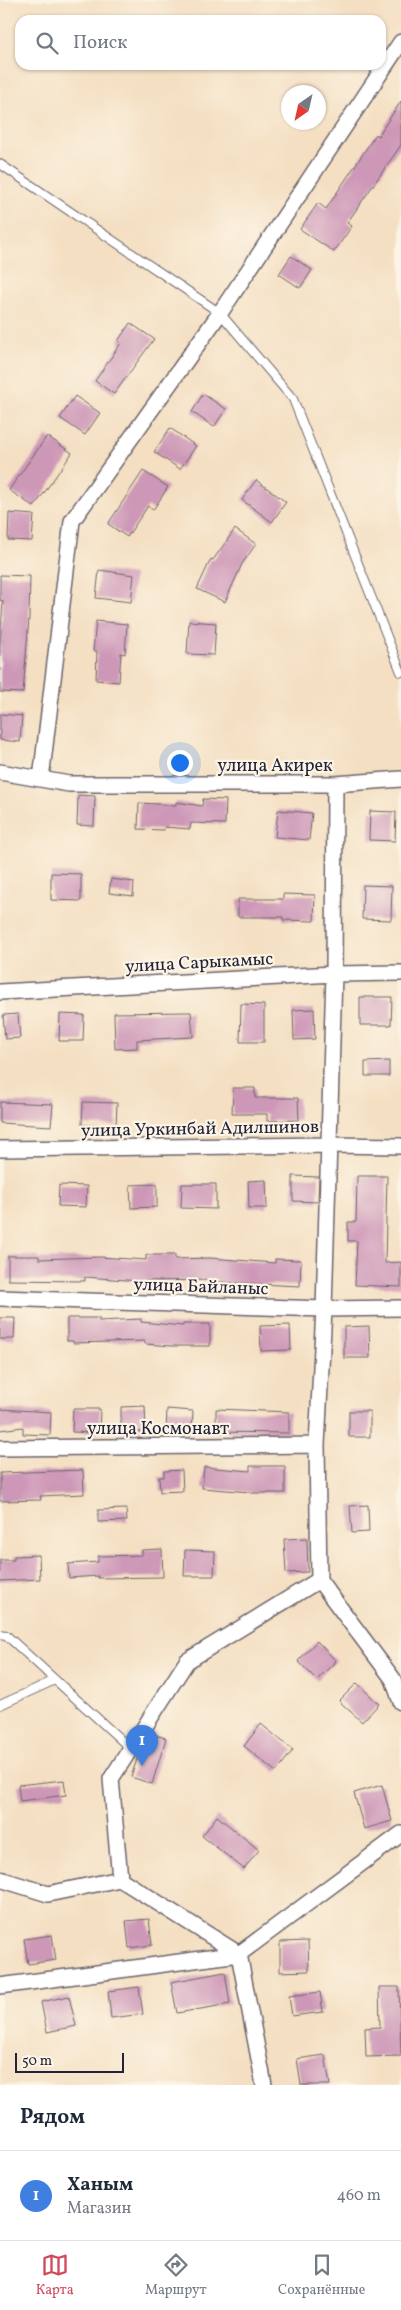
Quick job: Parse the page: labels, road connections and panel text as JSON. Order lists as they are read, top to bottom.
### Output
{
  "streets": {
    "street": [
      "улица Акирек",
      "улица Сарыкамыс",
      "улица Уркинбай Адилшинов",
      "улица Байланыс",
      "улица Космонавт"
    ]
  },
  "scale_bar": "50 m",
  "north": "bottom left",
  "page": {
    "search": "Поиск",
    "pins": "1",
    "scale": "50 m",
    "heading": "Рядом",
    "list": [
      {
        "mark": "1",
        "name": "Ханым",
        "note": "Магазин",
        "value": "460 m"
      }
    ],
    "nav": ["Карта", "Маршрут", "Сохранённые"]
  }
}
